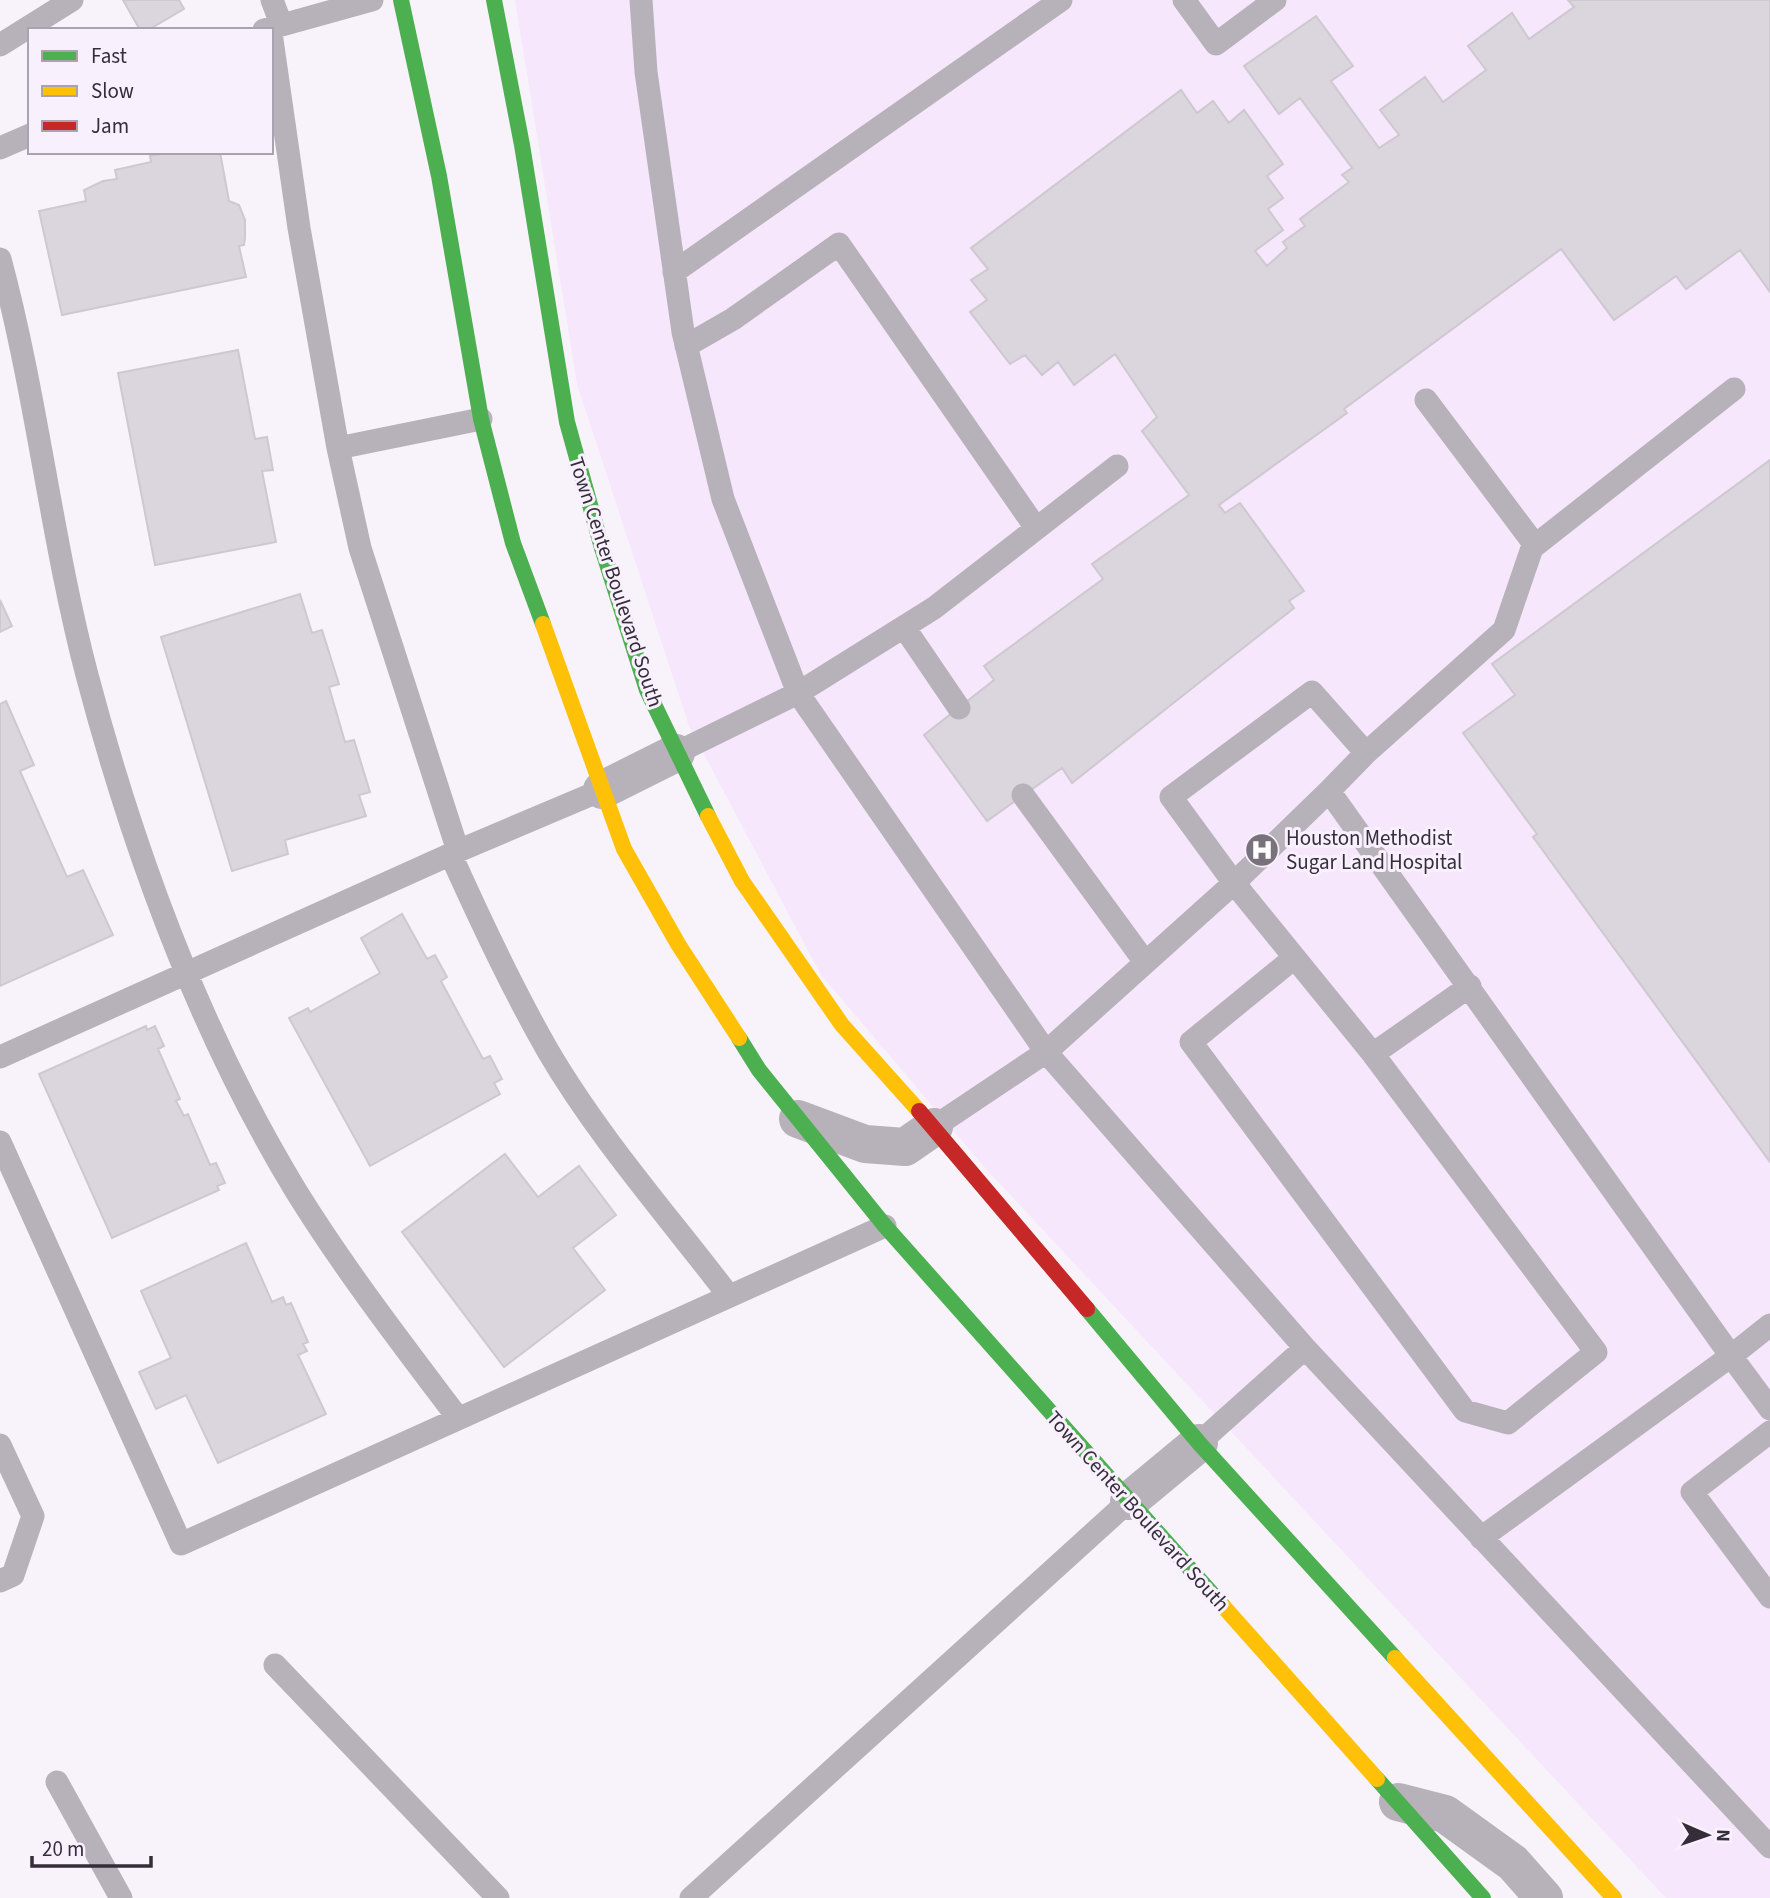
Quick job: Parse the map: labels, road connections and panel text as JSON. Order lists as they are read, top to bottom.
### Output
{
  "streets": {
    "street": ["Town Center Boulevard South"]
  },
  "places": {
    "hospital": ["Houston Methodist Sugar Land Hospital"]
  },
  "legend": ["Fast", "Slow", "Jam"],
  "scale_bar": "20 m",
  "north": "right"
}
